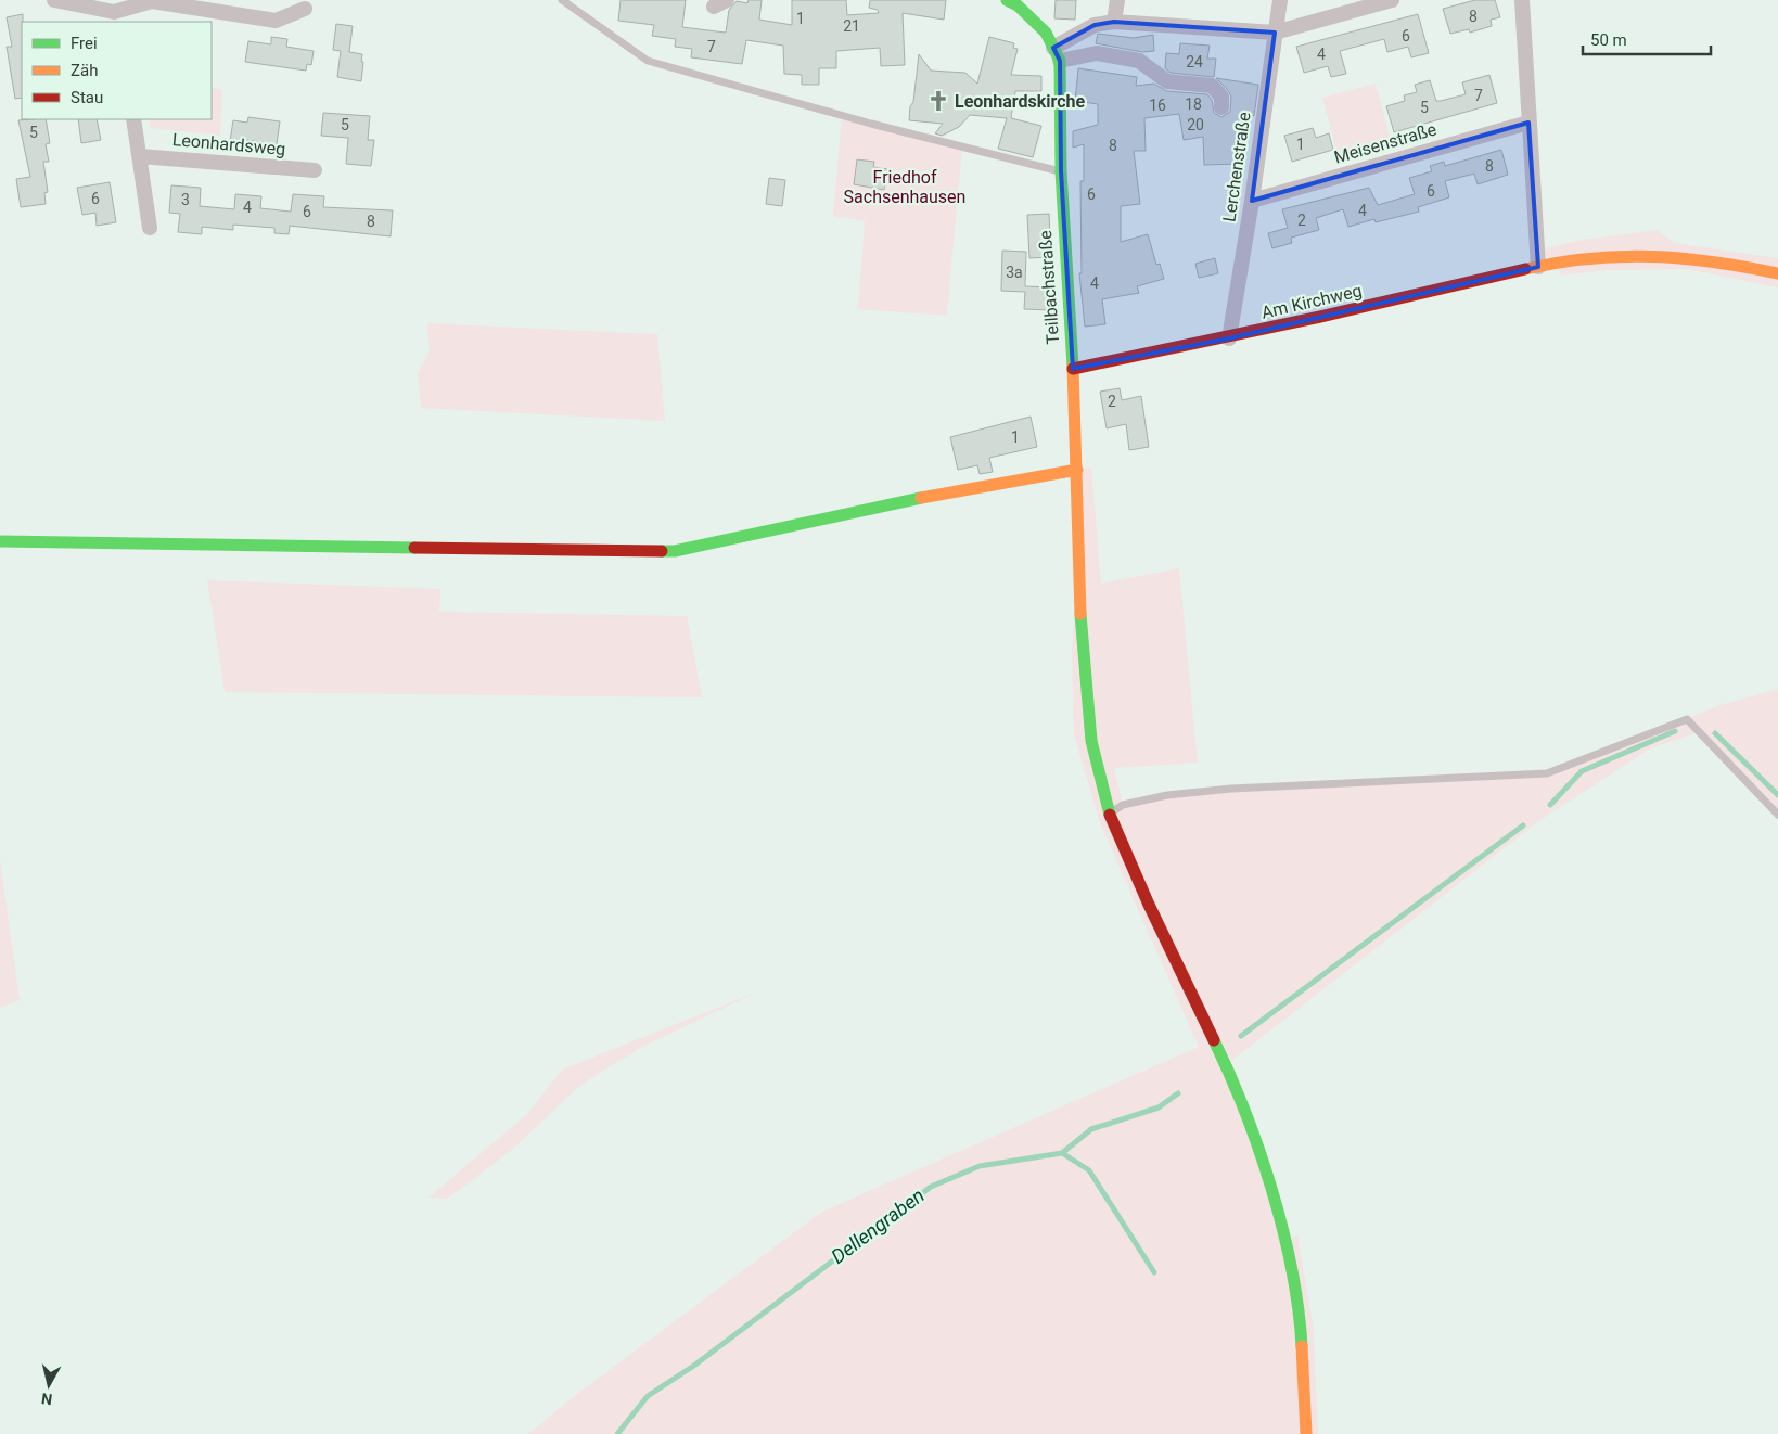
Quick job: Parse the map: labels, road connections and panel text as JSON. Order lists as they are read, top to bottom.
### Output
{
  "streets": {
    "street": [
      "Meisenstraße",
      "Leonhardsweg",
      "Lerchenstraße",
      "Teilbachstraße",
      "Am Kirchweg"
    ]
  },
  "crossings": [
    ["Meisenstraße", "Lerchenstraße"],
    ["Lerchenstraße", "Am Kirchweg"],
    ["Teilbachstraße", "Am Kirchweg"]
  ],
  "water": ["Dellengraben"],
  "parks": ["Friedhof Sachsenhausen"],
  "places": {
    "church": ["Leonhardskirche"]
  },
  "house_numbers": [
    "8",
    "1",
    "21",
    "6",
    "7",
    "4",
    "24",
    "7",
    "18",
    "16",
    "5",
    "5",
    "20",
    "5",
    "1",
    "8",
    "8",
    "6",
    "6",
    "6",
    "3",
    "4",
    "4",
    "6",
    "2",
    "8",
    "3a",
    "4",
    "2",
    "1"
  ],
  "legend": ["Frei", "Zäh", "Stau"],
  "scale_bar": "50 m",
  "north": "bottom"
}
